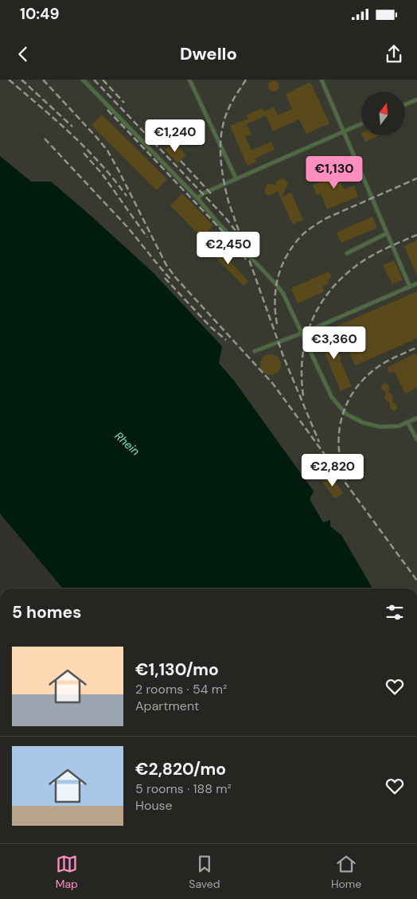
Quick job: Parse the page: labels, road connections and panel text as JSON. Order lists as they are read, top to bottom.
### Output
{
  "water": ["Rhein"],
  "north": "top",
  "page": {
    "status": "10:49",
    "header": "Dwello",
    "price": [
      "€1,240",
      "€1,130",
      "€2,450",
      "€3,360",
      "€2,820"
    ],
    "heading": "5 homes",
    "list": [
      {
        "name": "€1,130/mo",
        "note": "2 rooms · 54 m² · Apartment"
      },
      {
        "name": "€2,820/mo",
        "note": "5 rooms · 188 m² · House"
      }
    ],
    "tabs": ["Map", "Saved", "Home"]
  }
}
